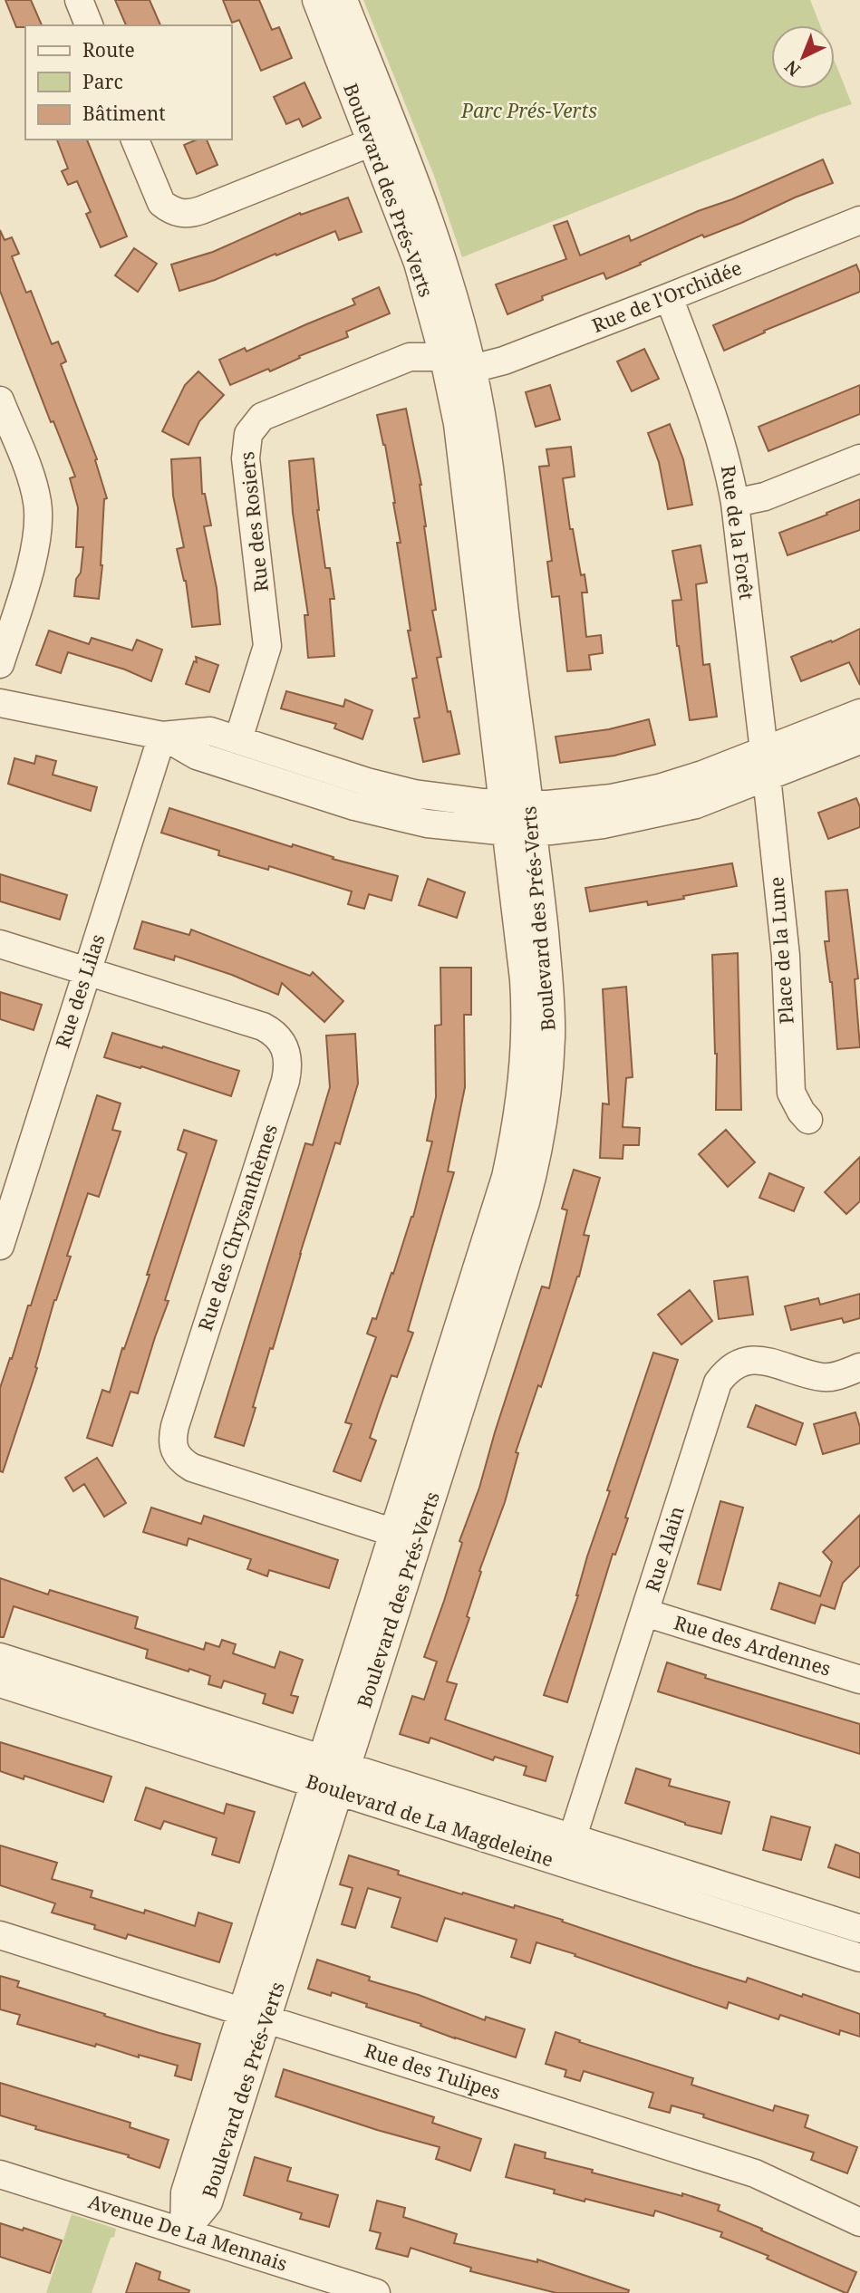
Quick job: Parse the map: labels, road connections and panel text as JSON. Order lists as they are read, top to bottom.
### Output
{
  "streets": {
    "street": [
      "Boulevard des Prés-Verts",
      "Rue de l'Orchidée",
      "Rue des Rosiers",
      "Rue de la Forêt",
      "Place de la Lune",
      "Rue des Lilas",
      "Rue des Chrysanthèmes",
      "Rue Alain",
      "Rue des Ardennes",
      "Boulevard de La Magdeleine",
      "Rue des Tulipes",
      "Avenue De La Mennais"
    ]
  },
  "crossings": [
    ["Boulevard des Prés-Verts", "Rue de l'Orchidée"],
    ["Boulevard des Prés-Verts", "Rue des Rosiers"],
    ["Boulevard des Prés-Verts", "Rue des Chrysanthèmes"],
    ["Boulevard des Prés-Verts", "Boulevard de La Magdeleine"],
    ["Boulevard des Prés-Verts", "Rue des Tulipes"],
    ["Boulevard des Prés-Verts", "Avenue De La Mennais"],
    ["Rue de l'Orchidée", "Rue des Rosiers"],
    ["Rue de l'Orchidée", "Rue de la Forêt"],
    ["Rue de la Forêt", "Place de la Lune"],
    ["Rue des Lilas", "Rue des Chrysanthèmes"],
    ["Rue Alain", "Rue des Ardennes"],
    ["Rue Alain", "Boulevard de La Magdeleine"]
  ],
  "parks": ["Parc Prés-Verts"],
  "legend": ["Route", "Parc", "Bâtiment"],
  "north": "bottom left"
}
